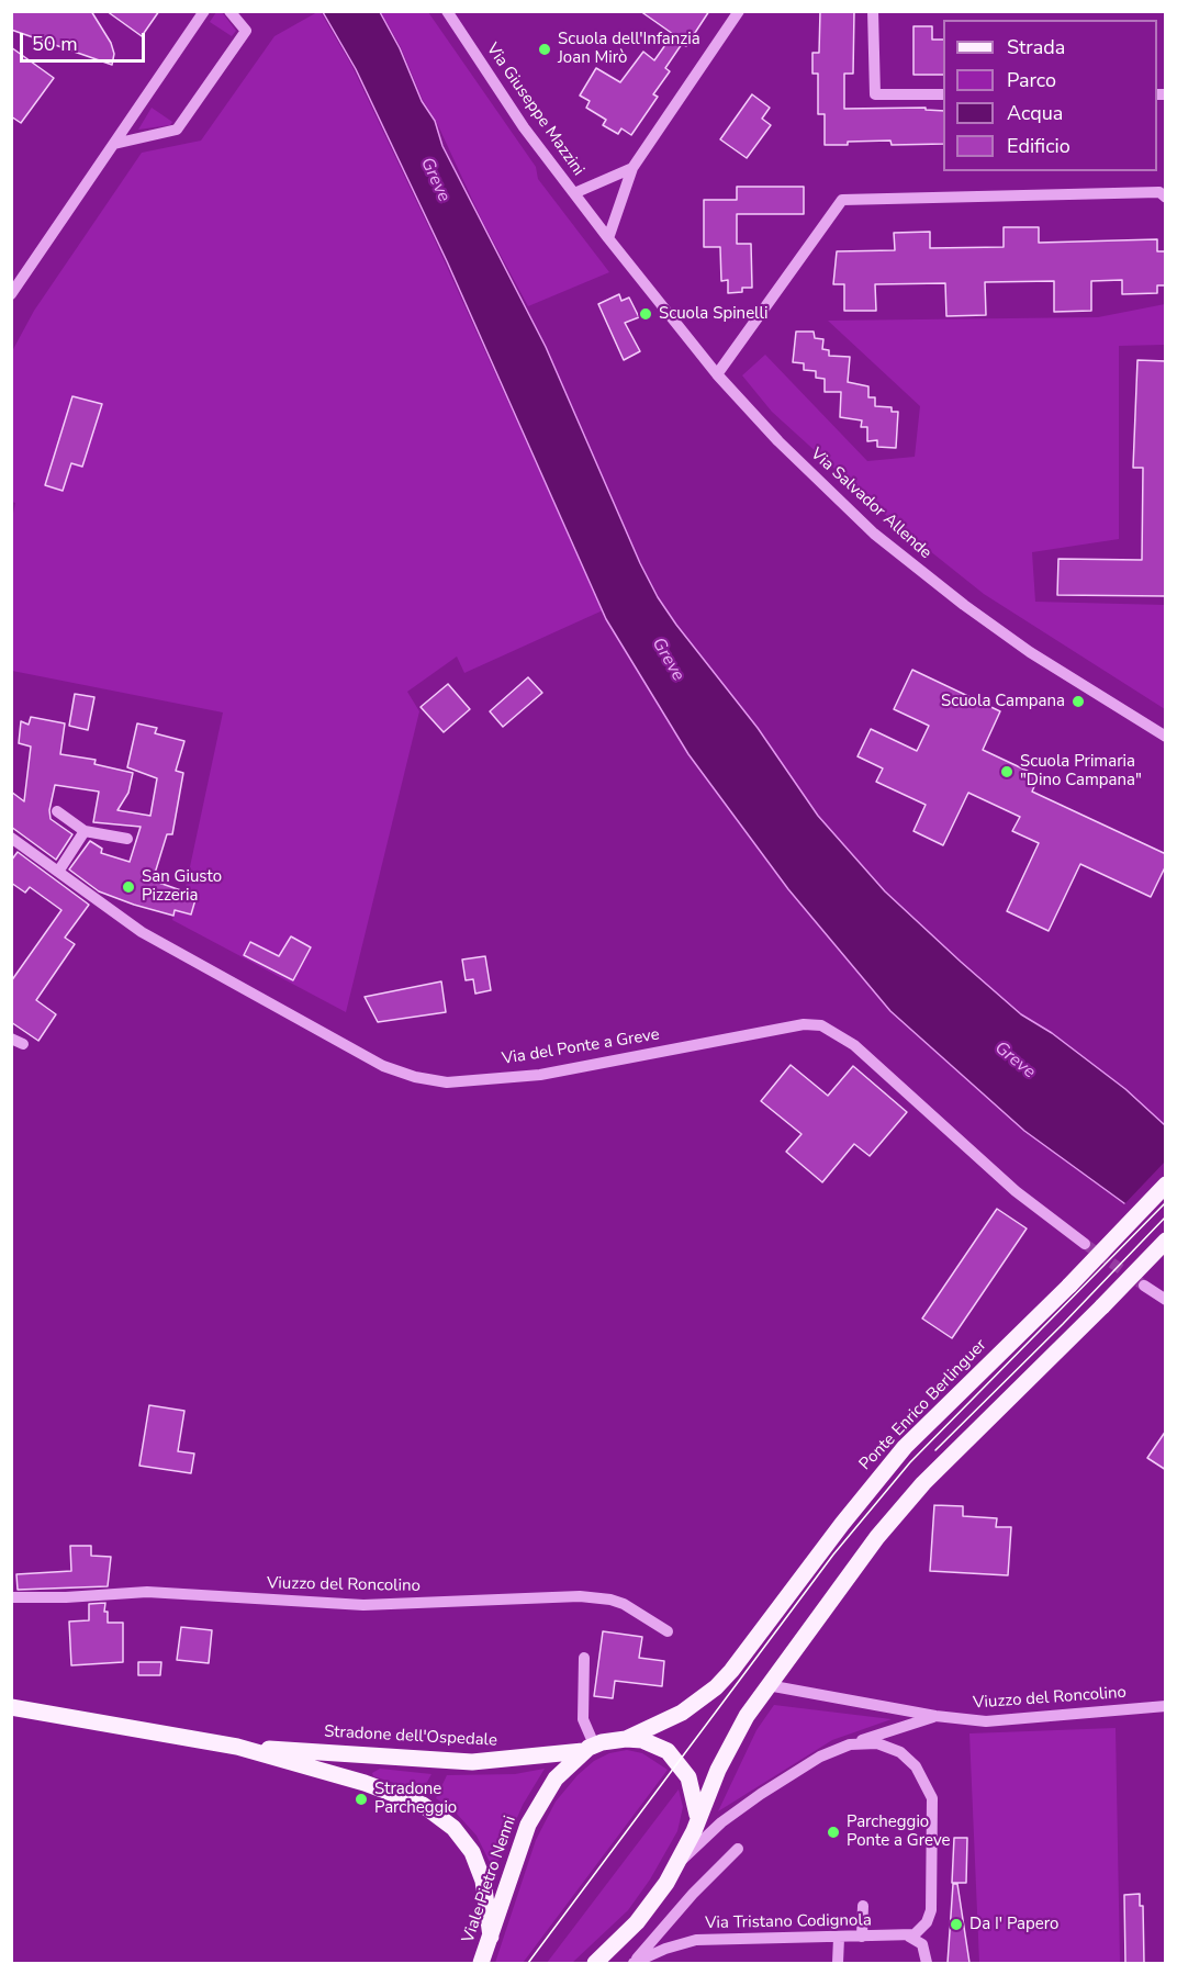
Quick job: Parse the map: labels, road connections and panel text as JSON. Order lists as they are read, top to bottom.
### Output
{
  "streets": {
    "main road": ["Ponte Enrico Berlinguer", "Stradone dell'Ospedale", "Viale Pietro Nenni"],
    "street": [
      "Via Giuseppe Mazzini",
      "Via Salvador Allende",
      "Via del Ponte a Greve",
      "Viuzzo del Roncolino",
      "Via Tristano Codignola"
    ]
  },
  "crossings": [
    ["Via Giuseppe Mazzini", "Via Salvador Allende"],
    ["Stradone dell'Ospedale", "Viale Pietro Nenni"]
  ],
  "water": ["Greve"],
  "places": [
    "Scuola dell'Infanzia Joan Mirò",
    "Scuola Spinelli",
    "Scuola Campana",
    "Scuola Primaria \"Dino Campana\"",
    "San Giusto Pizzeria",
    "Stradone Parcheggio",
    "Parcheggio Ponte a Greve",
    "Da I' Papero"
  ],
  "legend": [
    "Strada",
    "Parco",
    "Acqua",
    "Edificio"
  ],
  "scale_bar": "50 m"
}
